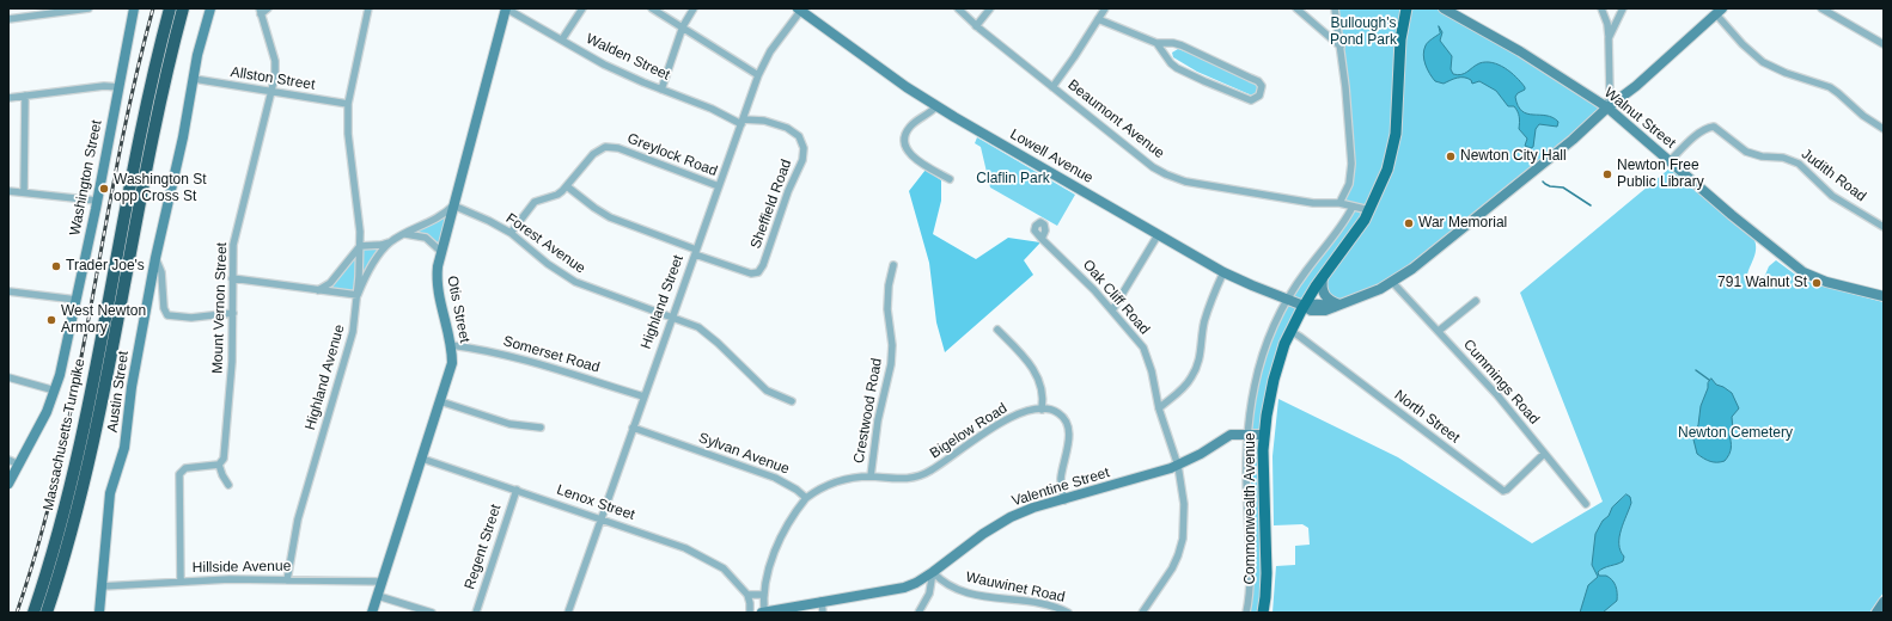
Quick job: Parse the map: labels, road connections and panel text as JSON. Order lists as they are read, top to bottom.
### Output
{
  "streets": {
    "highway": ["Massachusetts Turnpike"],
    "main road": ["Commonwealth Avenue"],
    "street": [
      "Walden Street",
      "Allston Street",
      "Walnut Street",
      "Beaumont Avenue",
      "Greylock Road",
      "Lowell Avenue",
      "Judith Road",
      "Washington Street",
      "Sheffield Road",
      "Forest Avenue",
      "Oak Cliff Road",
      "Highland Street",
      "Mount Vernon Street",
      "Otis Street",
      "Somerset Road",
      "Highland Avenue",
      "Cummings Road",
      "Austin Street",
      "Crestwood Road",
      "North Street",
      "Bigelow Road",
      "Sylvan Avenue",
      "Valentine Street",
      "Lenox Street",
      "Regent Street",
      "Hillside Avenue",
      "Wauwinet Road"
    ]
  },
  "crossings": [
    ["Walden Street", "Sheffield Road"],
    ["Walden Street", "Highland Street"],
    ["Walden Street", "Otis Street"],
    ["Allston Street", "Mount Vernon Street"],
    ["Allston Street", "Highland Avenue"],
    ["Allston Street", "Austin Street"],
    ["Walnut Street", "Judith Road"],
    ["Beaumont Avenue", "Commonwealth Avenue"],
    ["Greylock Road", "Forest Avenue"],
    ["Greylock Road", "Highland Street"],
    ["Lowell Avenue", "Highland Street"],
    ["Lowell Avenue", "Commonwealth Avenue"],
    ["Sheffield Road", "Highland Street"],
    ["Forest Avenue", "Highland Street"],
    ["Forest Avenue", "Otis Street"],
    ["Oak Cliff Road", "Valentine Street"],
    ["Highland Street", "Somerset Road"],
    ["Highland Street", "Sylvan Avenue"],
    ["Highland Street", "Lenox Street"],
    ["Otis Street", "Somerset Road"],
    ["Otis Street", "Lenox Street"],
    ["Otis Street", "Hillside Avenue"],
    ["Highland Avenue", "Hillside Avenue"],
    ["Cummings Road", "North Street"],
    ["Austin Street", "Hillside Avenue"],
    ["Crestwood Road", "Bigelow Road"],
    ["North Street", "Commonwealth Avenue"],
    ["Bigelow Road", "Sylvan Avenue"],
    ["Valentine Street", "Commonwealth Avenue"],
    ["Valentine Street", "Wauwinet Road"],
    ["Lenox Street", "Regent Street"]
  ],
  "parks": ["Bullough's Pond Park", "Claflin Park", "Newton Cemetery"],
  "places": [
    "Newton City Hall",
    "Newton Free Public Library",
    "Washington St opp Cross St",
    "War Memorial",
    "Trader Joe's",
    "791 Walnut St",
    "West Newton Armory"
  ]
}
